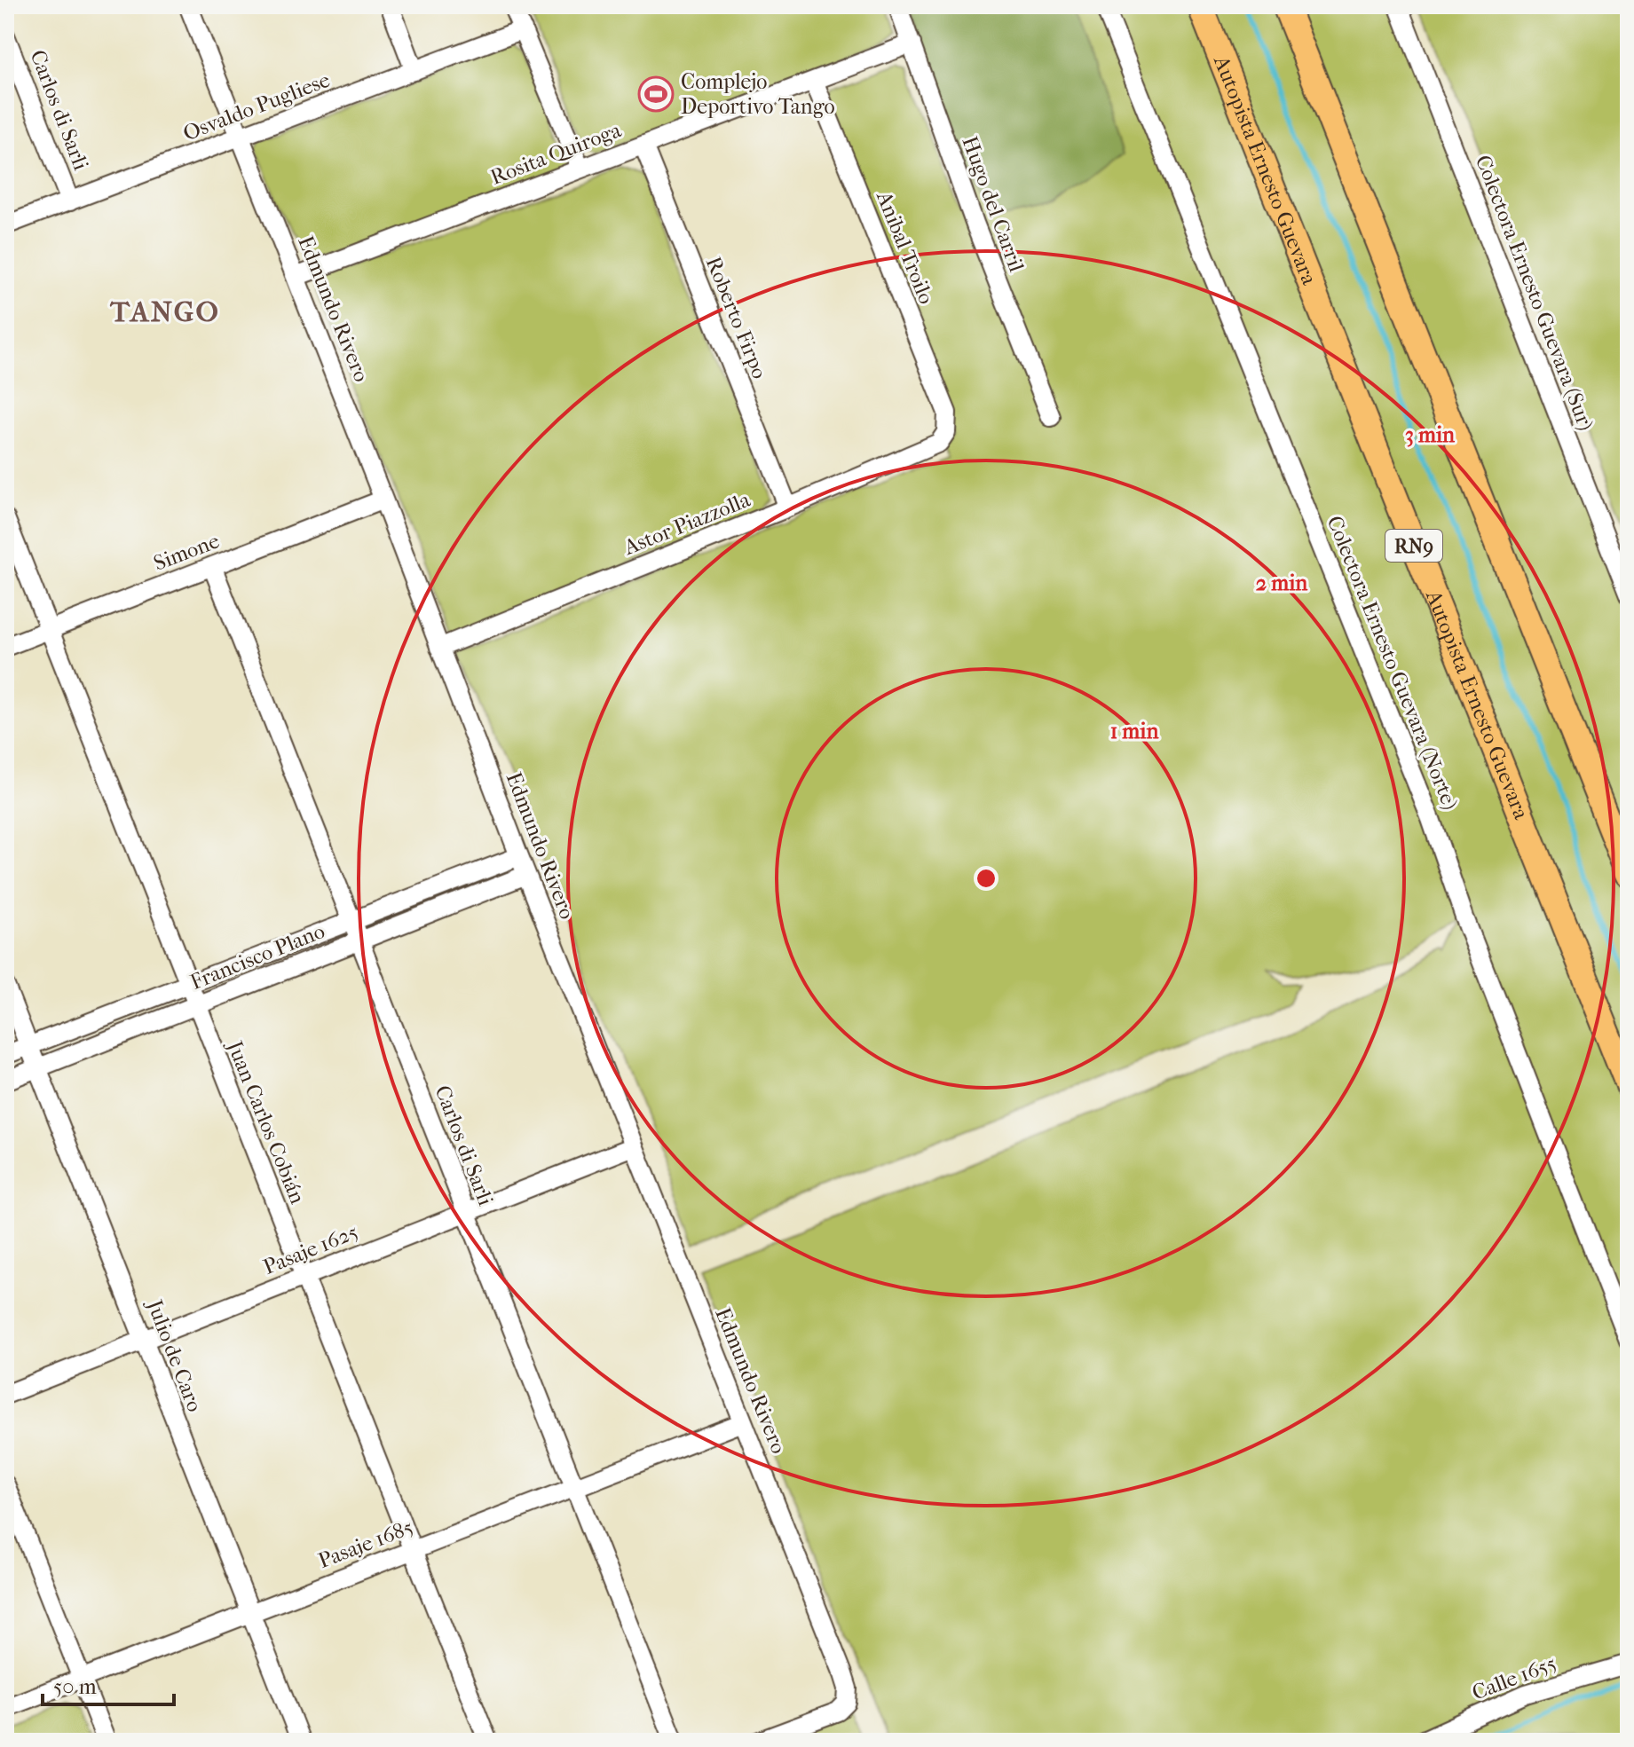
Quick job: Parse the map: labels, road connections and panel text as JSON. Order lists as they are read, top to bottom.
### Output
{
  "streets": {
    "highway": ["Autopista Ernesto Guevara", "RN9"],
    "street": [
      "Osvaldo Pugliese",
      "Carlos di Sarli",
      "Rosita Quiroga",
      "Hugo del Carril",
      "Anibal Troilo",
      "Colectora Ernesto Guevara (Sur)",
      "Edmundo Rivero",
      "Roberto Firpo",
      "Astor Piazzolla",
      "Simone",
      "Colectora Ernesto Guevara (Norte)",
      "Francisco Plano",
      "Juan Carlos Cobián",
      "Pasaje 1625",
      "Julio de Caro",
      "Pasaje 1685",
      "Calle 1655"
    ]
  },
  "crossings": [
    ["Osvaldo Pugliese", "Carlos di Sarli"],
    ["Osvaldo Pugliese", "Edmundo Rivero"],
    ["Carlos di Sarli", "Simone"],
    ["Carlos di Sarli", "Francisco Plano"],
    ["Carlos di Sarli", "Pasaje 1625"],
    ["Carlos di Sarli", "Pasaje 1685"],
    ["Rosita Quiroga", "Hugo del Carril"],
    ["Rosita Quiroga", "Anibal Troilo"],
    ["Rosita Quiroga", "Edmundo Rivero"],
    ["Rosita Quiroga", "Roberto Firpo"],
    ["Anibal Troilo", "Astor Piazzolla"],
    ["Edmundo Rivero", "Astor Piazzolla"],
    ["Edmundo Rivero", "Simone"],
    ["Edmundo Rivero", "Francisco Plano"],
    ["Edmundo Rivero", "Pasaje 1625"],
    ["Edmundo Rivero", "Pasaje 1685"],
    ["Roberto Firpo", "Astor Piazzolla"],
    ["Simone", "Juan Carlos Cobián"],
    ["Francisco Plano", "Juan Carlos Cobián"],
    ["Francisco Plano", "Julio de Caro"],
    ["Juan Carlos Cobián", "Pasaje 1625"],
    ["Juan Carlos Cobián", "Pasaje 1685"],
    ["Pasaje 1625", "Julio de Caro"],
    ["Julio de Caro", "Pasaje 1685"]
  ],
  "districts": ["TANGO"],
  "places": {
    "sports": ["Complejo Deportivo Tango"]
  },
  "scale_bar": "50 m",
  "rings": ["3 min", "2 min", "1 min"]
}
